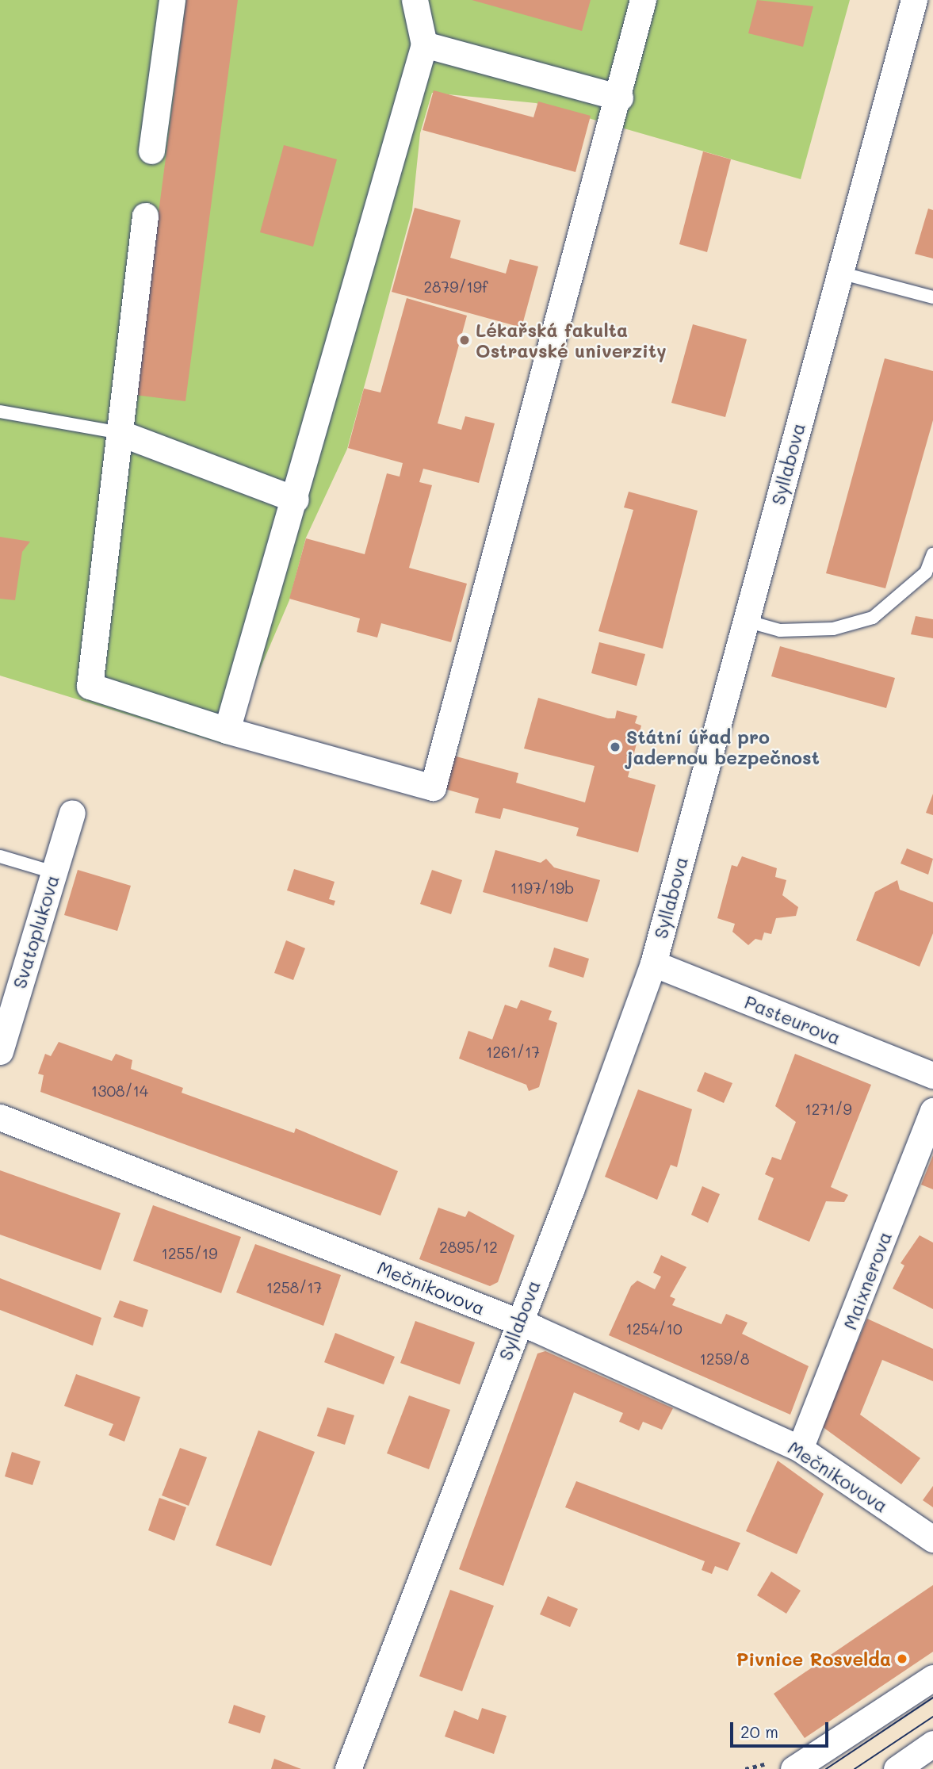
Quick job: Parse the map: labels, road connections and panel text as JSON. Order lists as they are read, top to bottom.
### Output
{
  "streets": {
    "street": [
      "Syllabova",
      "Svatoplukova",
      "Pasteurova",
      "Maixnerova",
      "Mečnikovova"
    ]
  },
  "crossings": [
    ["Syllabova", "Pasteurova"],
    ["Syllabova", "Mečnikovova"],
    ["Maixnerova", "Mečnikovova"]
  ],
  "places": ["Lékařská fakulta Ostravské univerzity", "Státní úřad pro jadernou bezpečnost", "Pivnice Rosvelda"],
  "house_numbers": [
    "2879/19f",
    "1197/19b",
    "1261/17",
    "1308/14",
    "1271/9",
    "2895/12",
    "1255/19",
    "1258/17",
    "1254/10",
    "1259/8"
  ],
  "scale_bar": "20 m"
}
